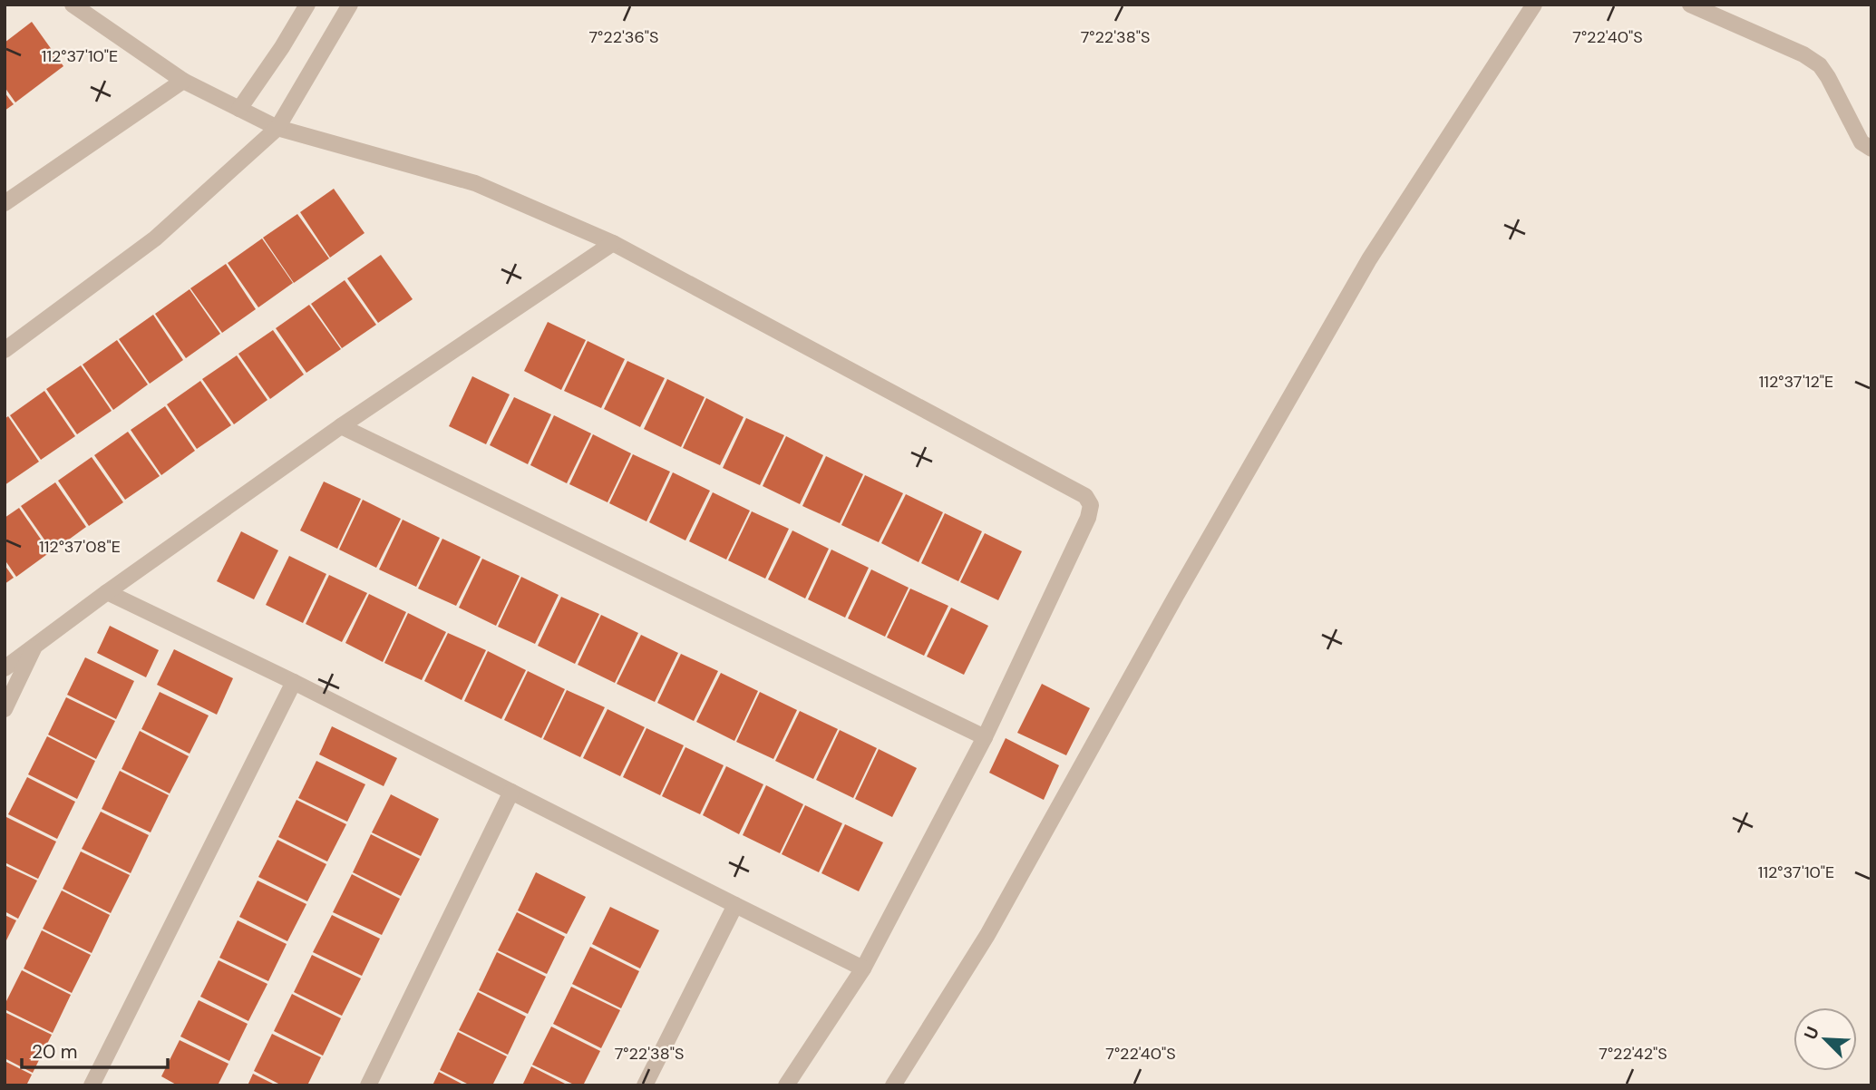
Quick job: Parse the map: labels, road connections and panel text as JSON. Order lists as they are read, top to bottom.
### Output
{
  "scale_bar": "20 m",
  "north": "top left",
  "coordinates": [
    "7°22'36\"S",
    "7°22'38\"S",
    "7°22'40\"S",
    "112°37'10\"E",
    "112°37'12\"E",
    "112°37'08\"E",
    "7°22'42\"S"
  ]
}
